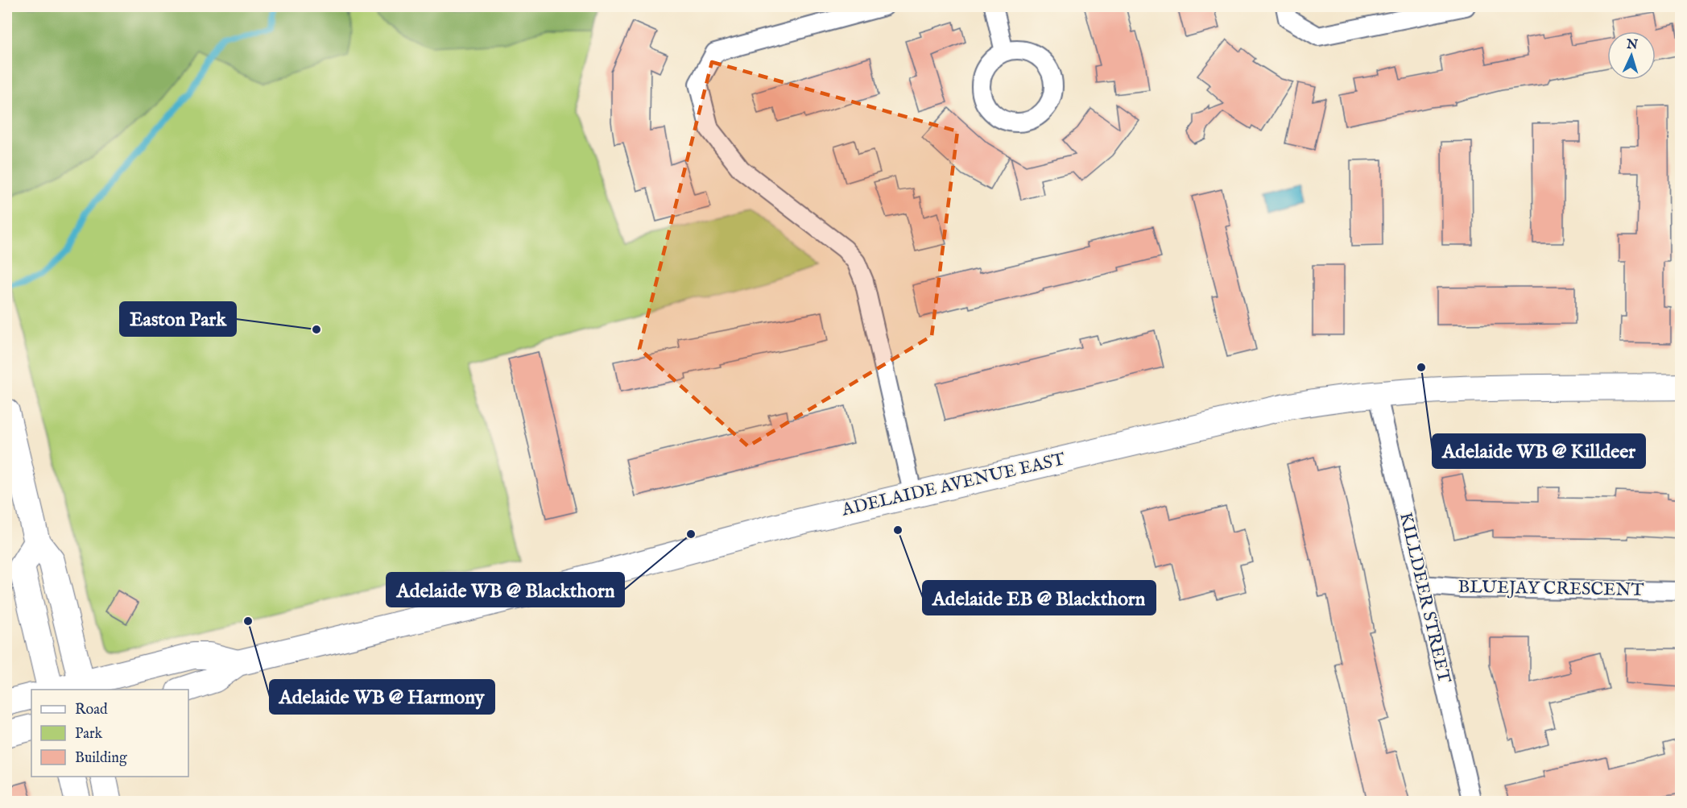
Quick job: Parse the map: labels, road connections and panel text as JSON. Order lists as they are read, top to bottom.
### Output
{
  "streets": {
    "main road": ["ADELAIDE AVENUE EAST"],
    "street": ["BLUEJAY CRESCENT", "KILLDEER STREET"]
  },
  "crossings": [
    ["ADELAIDE AVENUE EAST", "KILLDEER STREET"],
    ["BLUEJAY CRESCENT", "KILLDEER STREET"]
  ],
  "places": [
    "Easton Park",
    "Adelaide WB @ Killdeer",
    "Adelaide EB @ Blackthorn",
    "Adelaide WB @ Blackthorn",
    "Adelaide WB @ Harmony"
  ],
  "legend": ["Road", "Park", "Building"],
  "north": "top"
}
